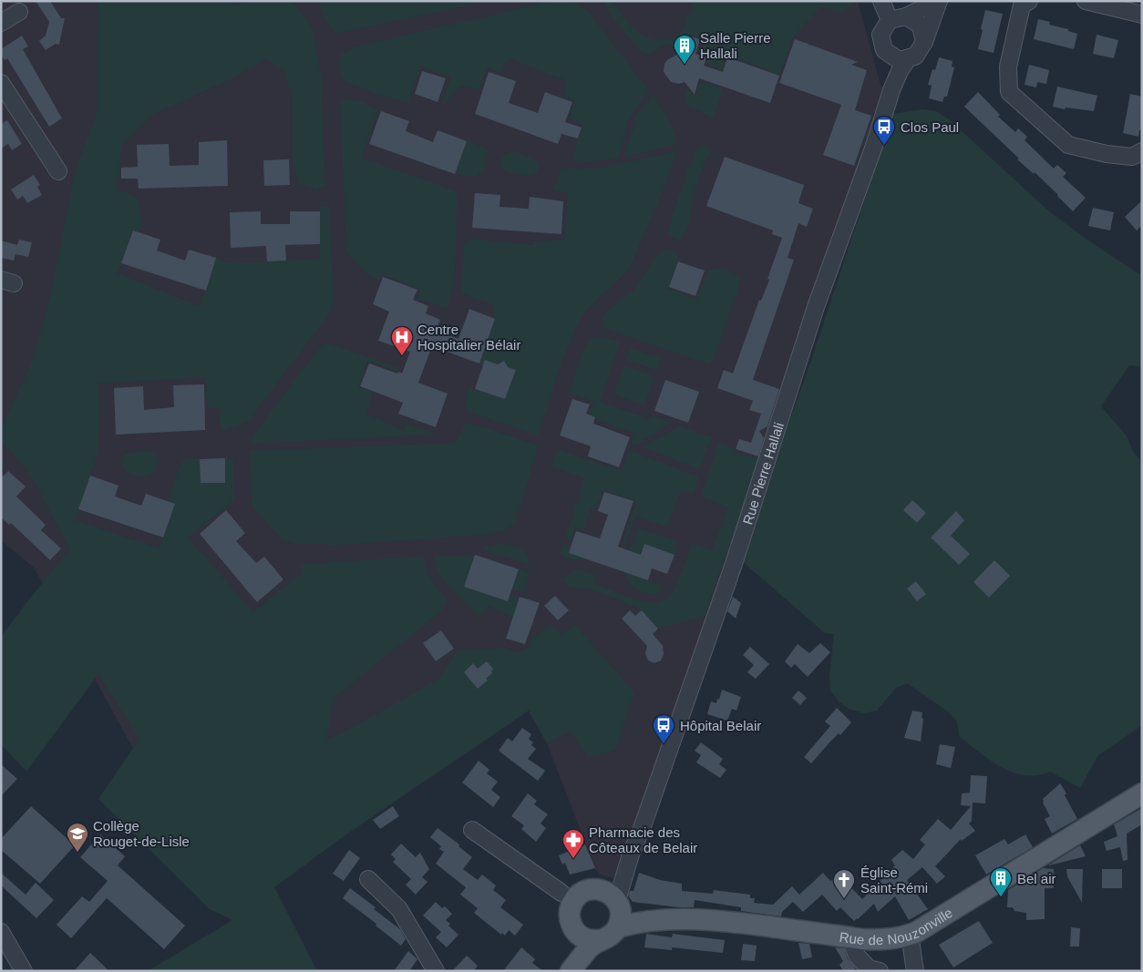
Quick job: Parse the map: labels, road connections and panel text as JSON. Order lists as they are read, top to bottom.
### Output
{
  "streets": {
    "main road": ["Rue de Nouzonville"],
    "street": ["Rue Pierre Hallali"]
  },
  "crossings": [
    ["Rue Pierre Hallali", "Rue de Nouzonville"]
  ],
  "places": {
    "building": ["Salle Pierre Hallali", "Bel air"],
    "bus stop": ["Clos Paul", "Hôpital Belair"],
    "hospital": ["Centre Hospitalier Bélair"],
    "school or university": ["Collège Rouget-de-Lisle"],
    "pharmacy": ["Pharmacie des Côteaux de Belair"],
    "church": ["Église Saint-Rémi"]
  }
}
